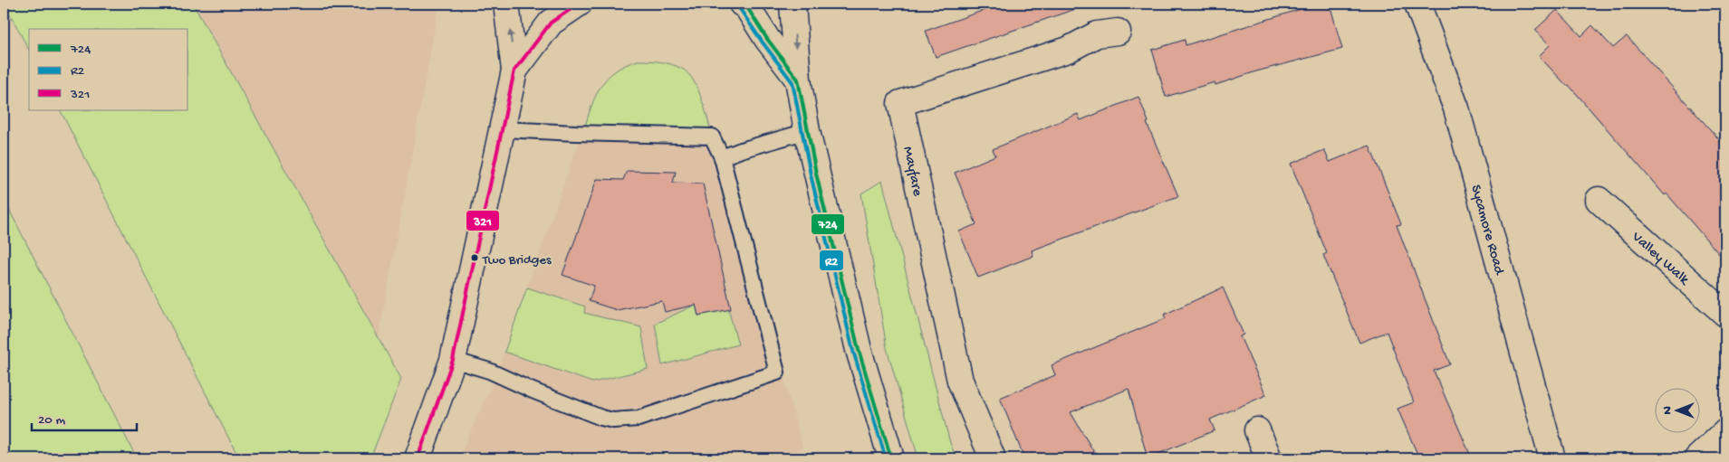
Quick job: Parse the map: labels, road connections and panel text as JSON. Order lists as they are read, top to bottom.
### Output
{
  "streets": {
    "street": ["Mayfare", "Sycamore Road", "Valley Walk"]
  },
  "places": ["Two Bridges"],
  "lines": ["transit line 724", "transit line 321", "transit line R2"],
  "legend": ["724", "R2", "321"],
  "scale_bar": "20 m",
  "north": "left"
}
